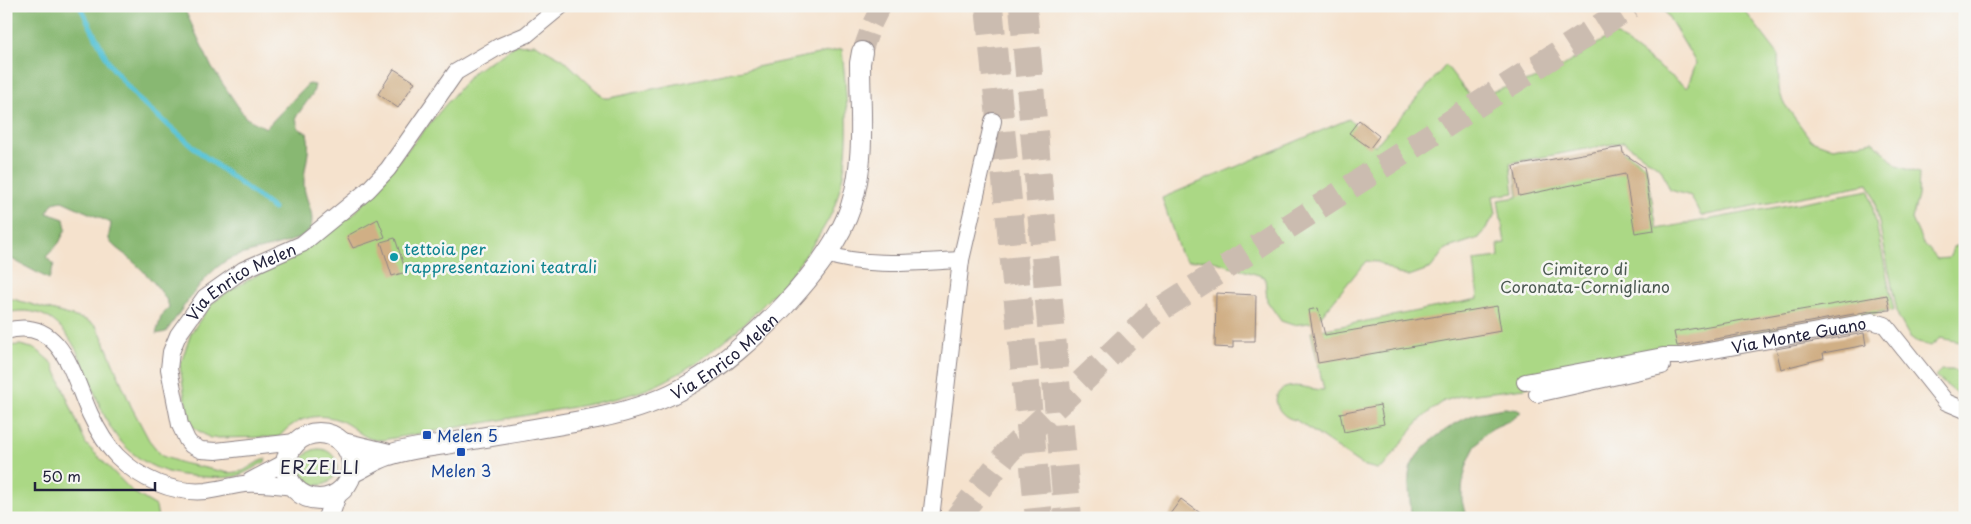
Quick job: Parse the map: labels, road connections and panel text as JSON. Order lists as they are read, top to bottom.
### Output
{
  "streets": {
    "street": ["Via Enrico Melen", "Via Monte Guano"]
  },
  "districts": ["ERZELLI"],
  "parks": ["Cimitero di Coronata-Cornigliano"],
  "places": {
    "other": ["tettoia per rappresentazioni teatrali"],
    "transit": ["Melen 5", "Melen 3"]
  },
  "scale_bar": "50 m"
}
